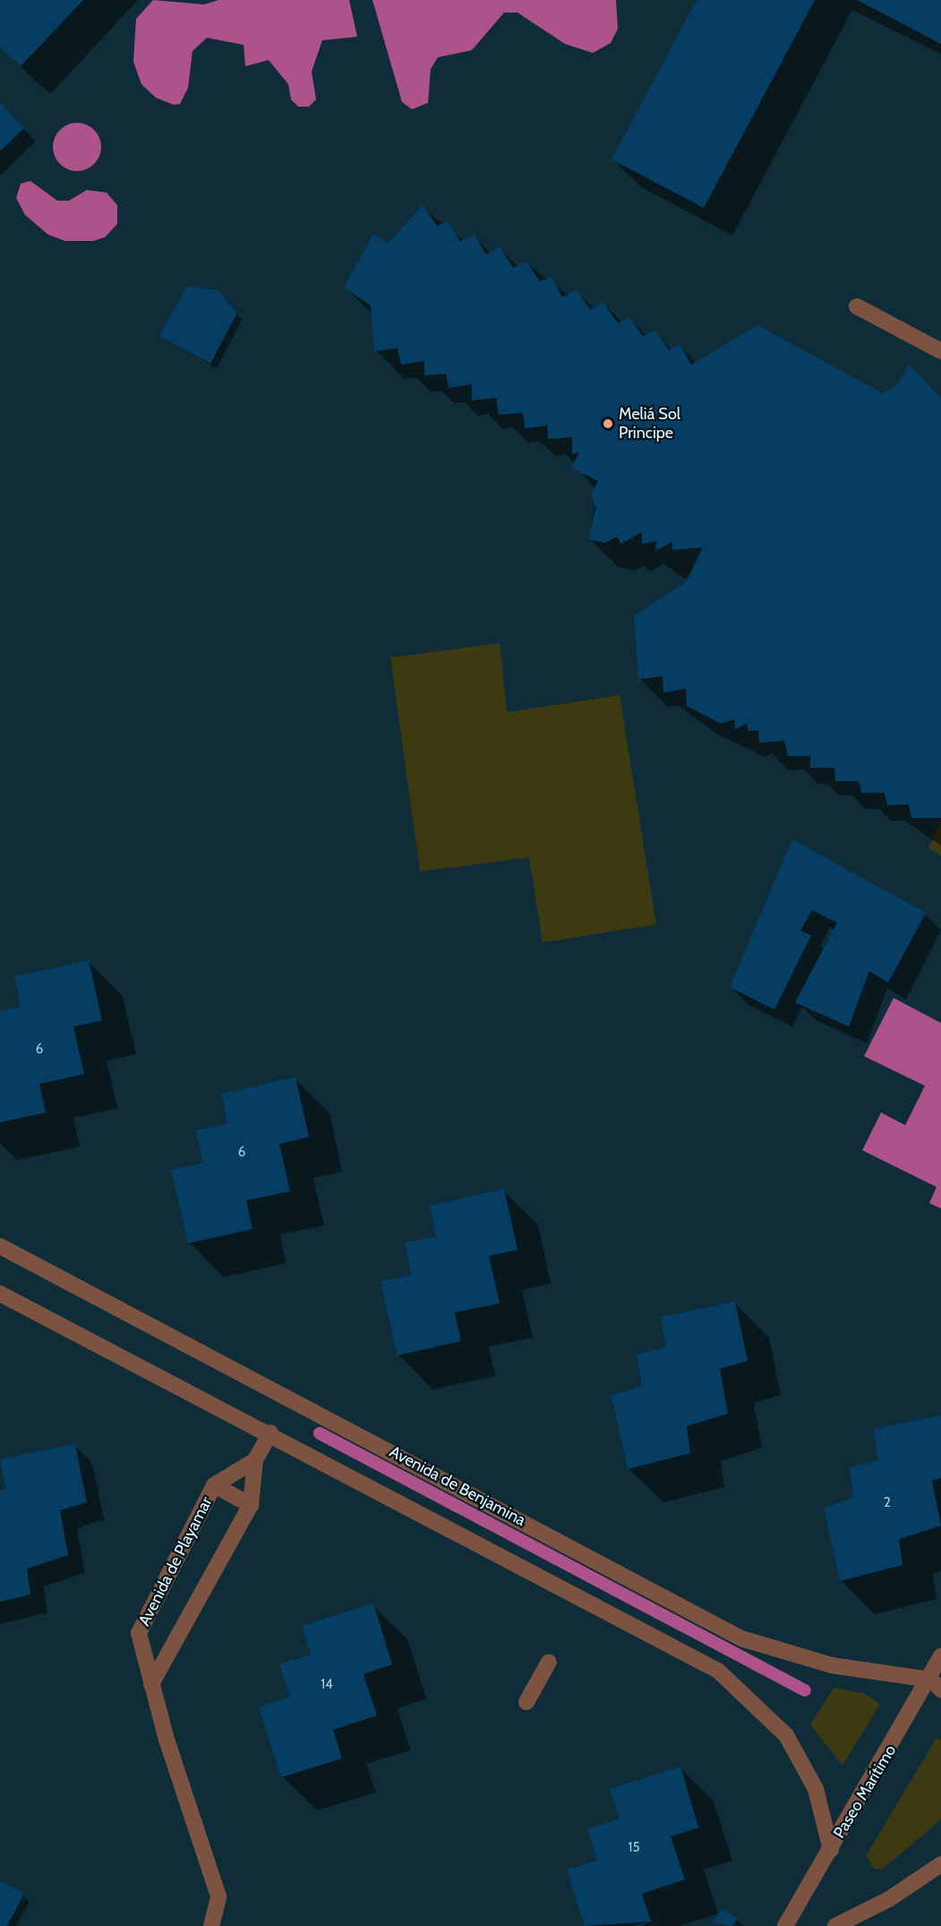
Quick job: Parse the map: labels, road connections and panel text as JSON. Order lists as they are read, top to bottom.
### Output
{
  "streets": {
    "street": ["Avenida de Benjamina", "Avenida de Playamar", "Paseo Marítimo"]
  },
  "crossings": [
    ["Avenida de Benjamina", "Paseo Marítimo"]
  ],
  "places": ["Meliá Sol Principe"],
  "house_numbers": [
    "6",
    "6",
    "2",
    "14",
    "15"
  ]
}
